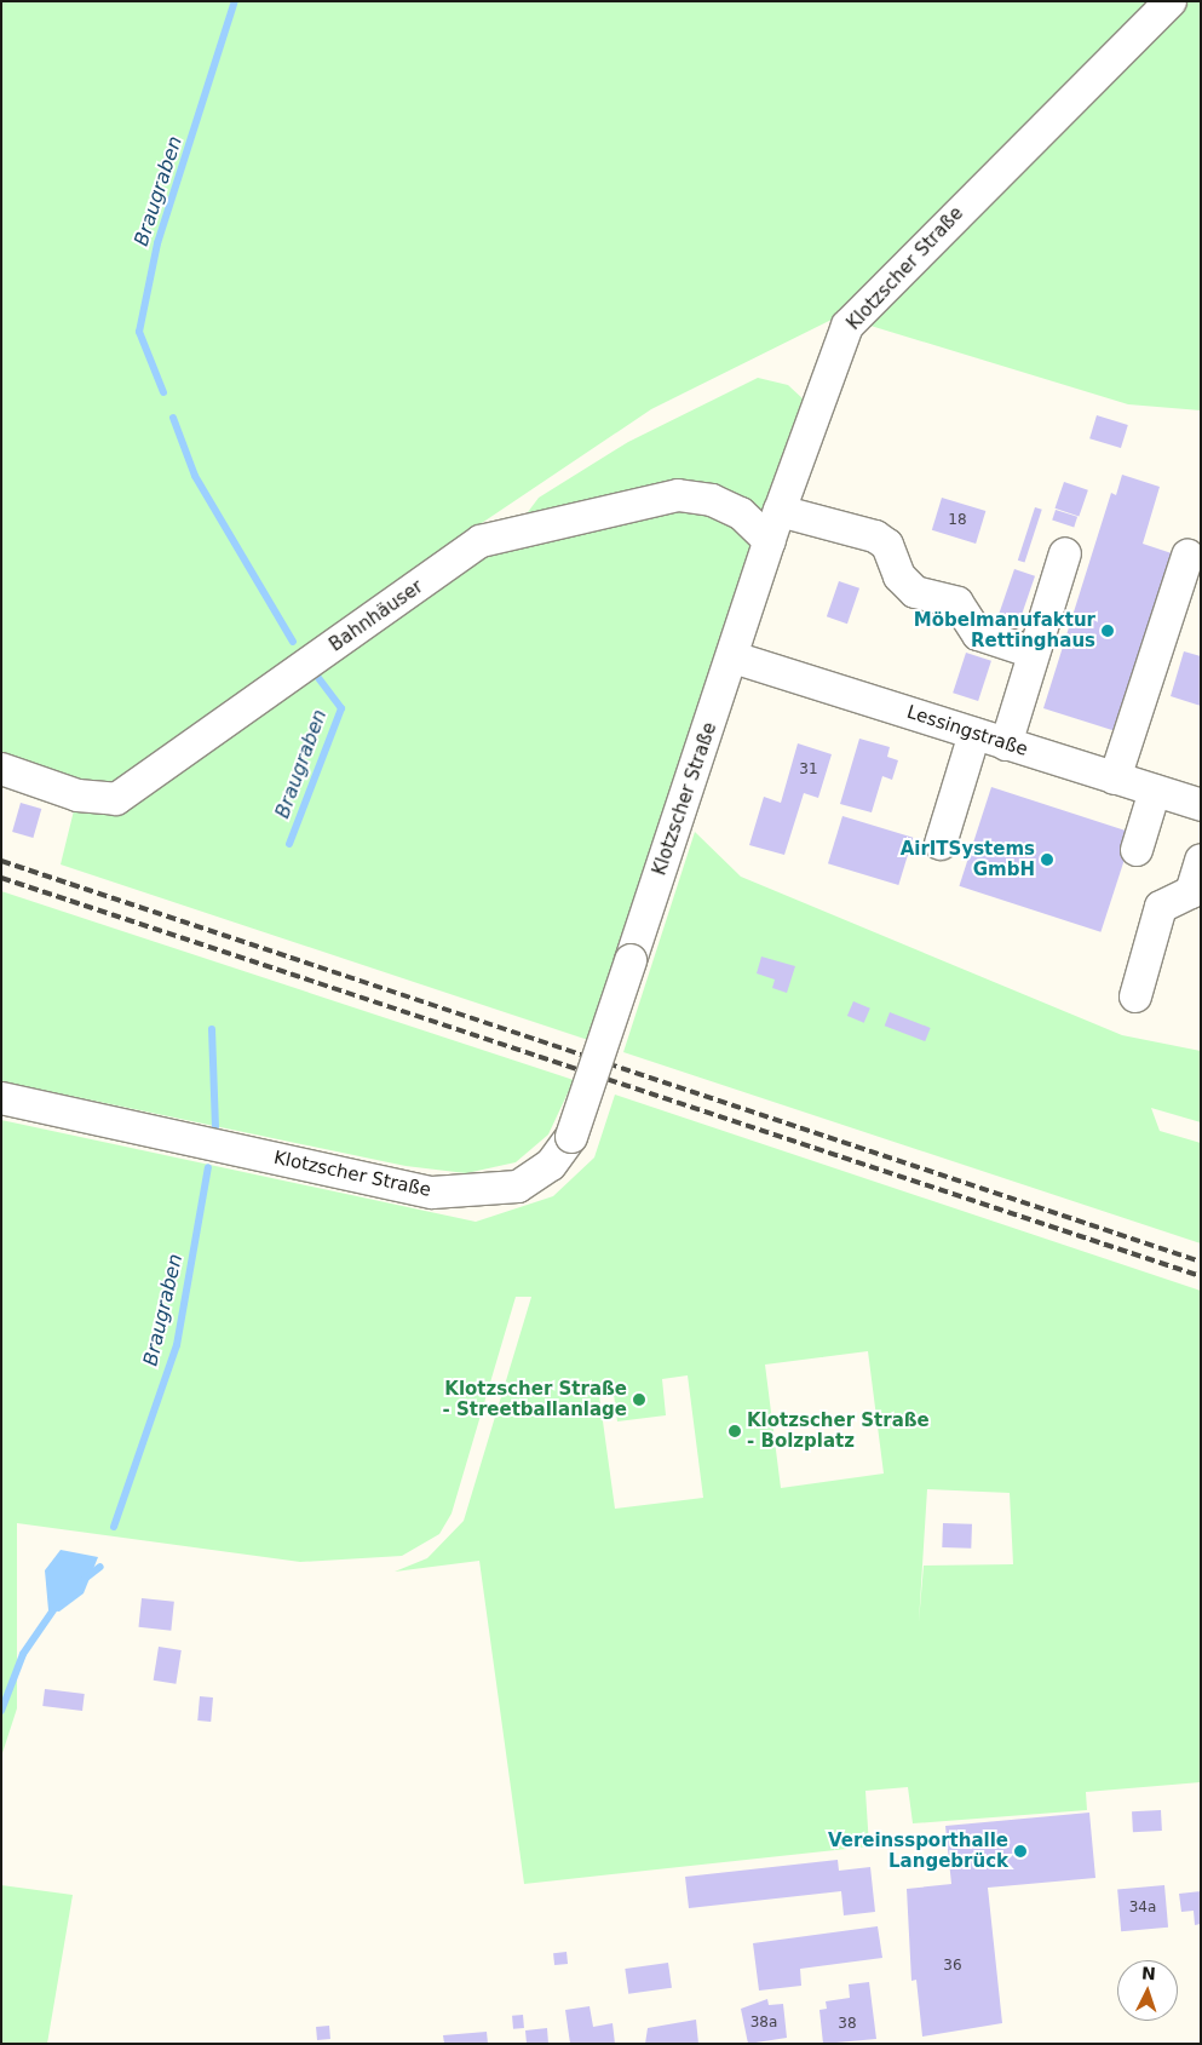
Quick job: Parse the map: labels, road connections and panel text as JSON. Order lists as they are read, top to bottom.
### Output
{
  "streets": {
    "street": ["Klotzscher Straße", "Bahnhäuser", "Lessingstraße"]
  },
  "crossings": [
    ["Klotzscher Straße", "Bahnhäuser"],
    ["Klotzscher Straße", "Lessingstraße"]
  ],
  "water": ["Braugraben"],
  "places": [
    "Möbelmanufaktur Rettinghaus",
    "AirITSystems GmbH",
    "Klotzscher Straße - Streetballanlage",
    "Klotzscher Straße - Bolzplatz",
    "Vereinssporthalle Langebrück"
  ],
  "house_numbers": [
    "18",
    "31",
    "34a",
    "36",
    "38a",
    "38"
  ],
  "north": "top"
}
